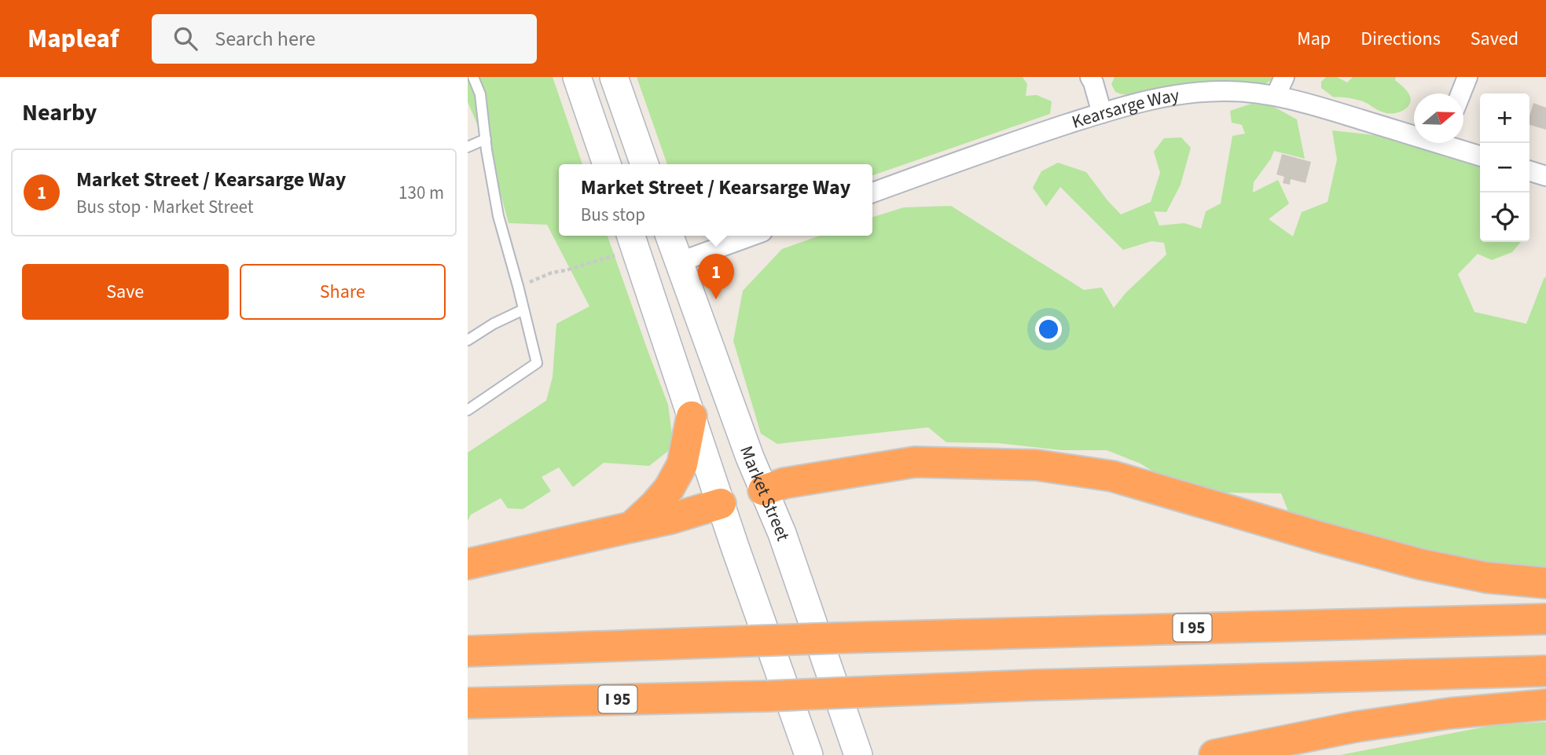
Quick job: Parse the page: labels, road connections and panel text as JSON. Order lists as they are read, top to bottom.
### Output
{
  "streets": {
    "highway": ["I 95"],
    "main road": ["Market Street"],
    "street": ["Kearsarge Way"]
  },
  "north": "right",
  "page": {
    "header": "Mapleaf",
    "search": "Search here",
    "nav": ["Map", "Directions", "Saved"],
    "heading": "Nearby",
    "map_buttons": ["+", "−"],
    "list": [
      {
        "mark": "1",
        "name": "Market Street / Kearsarge Way",
        "note": "Bus stop · Market Street",
        "value": "130 m"
      }
    ],
    "popup": ["Market Street / Kearsarge Way", "Bus stop"],
    "buttons": ["Save", "Share"],
    "pins": "1"
  }
}
